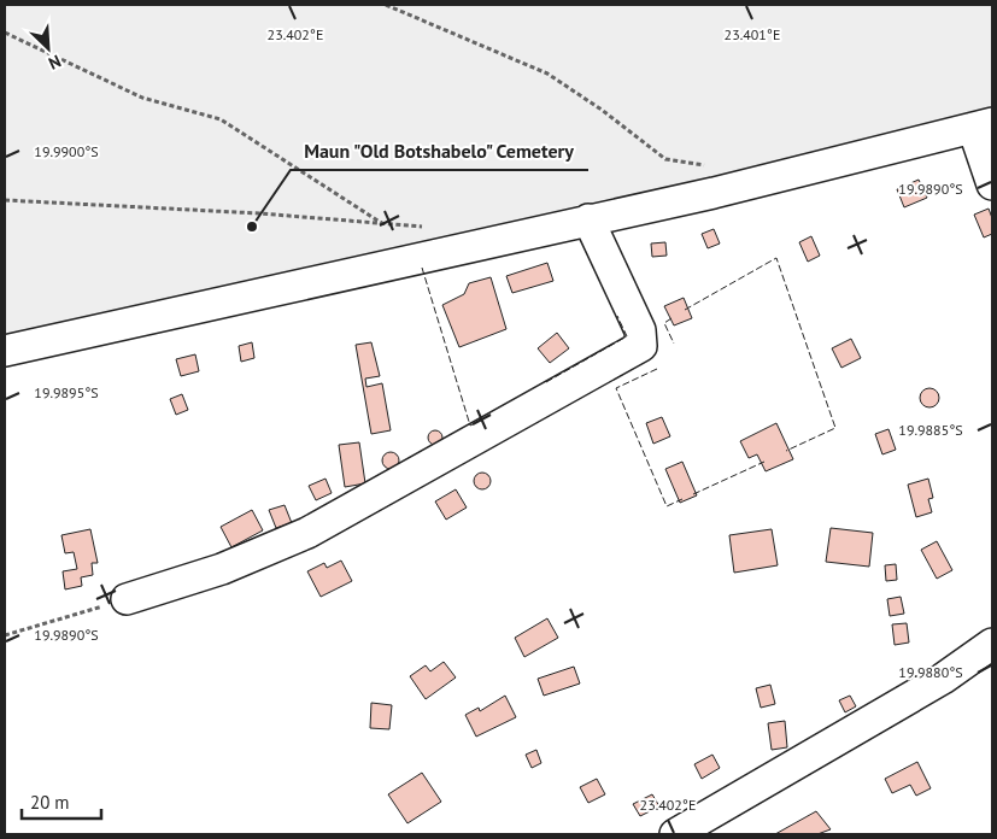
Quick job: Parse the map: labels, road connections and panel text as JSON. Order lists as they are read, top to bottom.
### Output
{
  "places": ["Maun \"Old Botshabelo\" Cemetery"],
  "scale_bar": "20 m",
  "north": "bottom right",
  "coordinates": [
    "23.402°E",
    "23.401°E",
    "19.9900°S",
    "19.9890°S",
    "19.9895°S",
    "19.9885°S",
    "19.9880°S"
  ]
}
